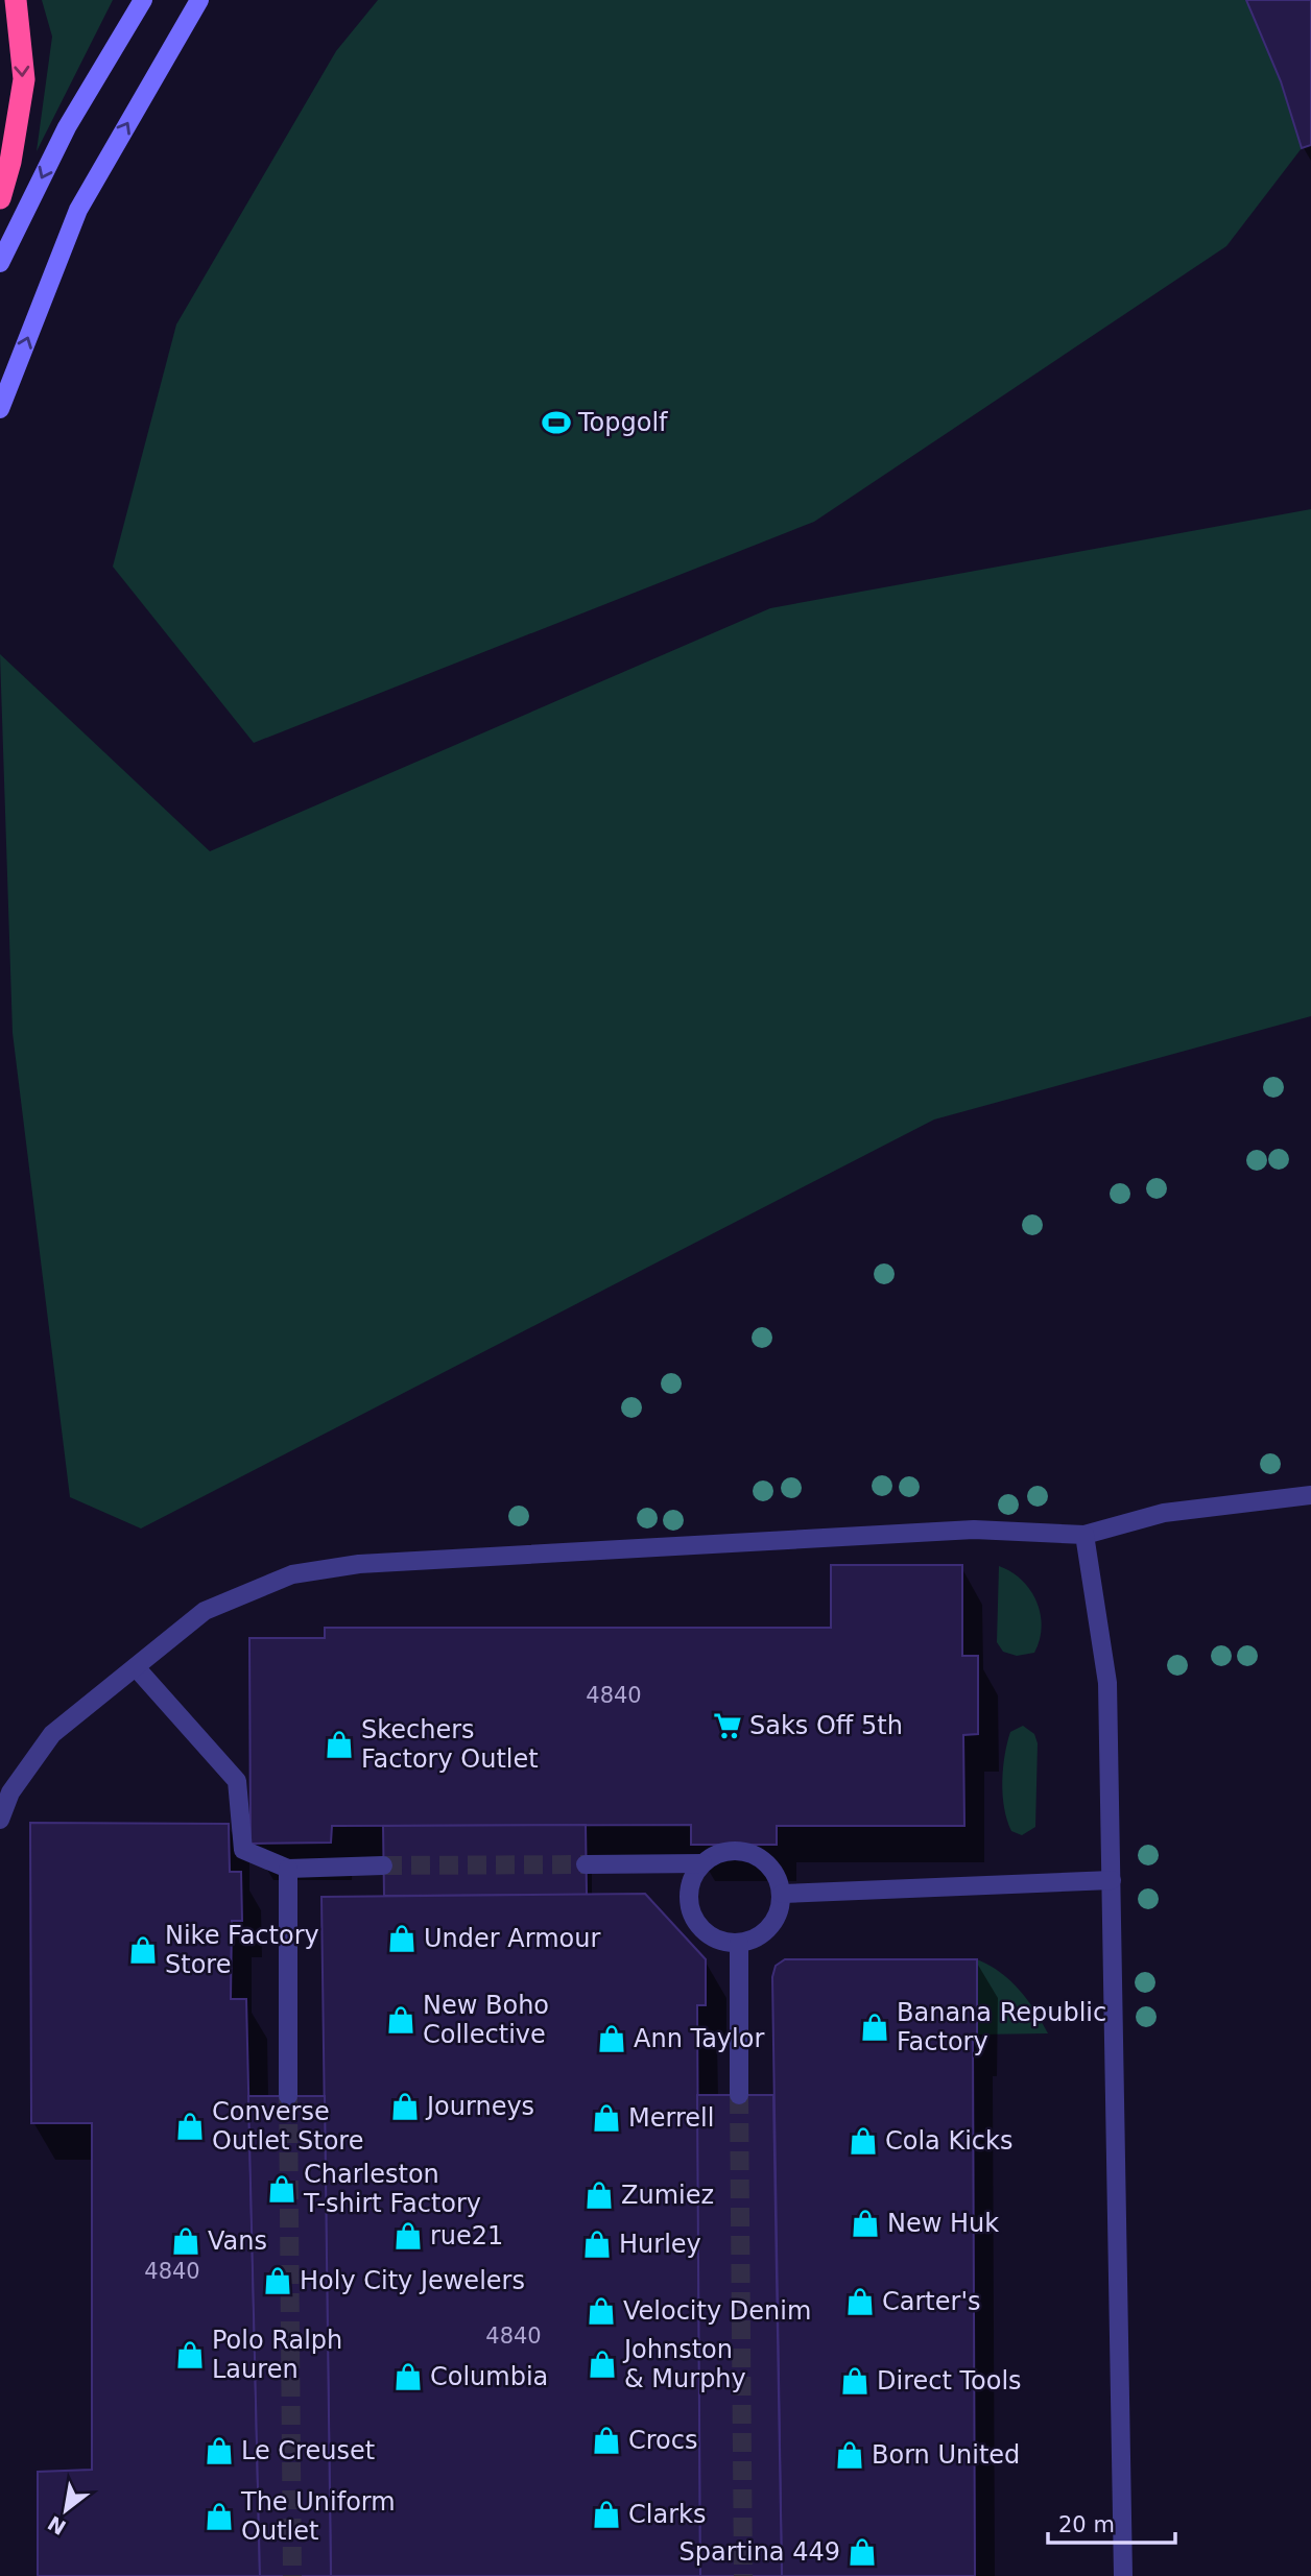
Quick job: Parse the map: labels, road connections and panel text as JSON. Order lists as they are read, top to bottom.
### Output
{
  "places": {
    "sports": ["Topgolf"],
    "supermarket": ["Saks Off 5th"],
    "shop": [
      "Skechers Factory Outlet",
      "Under Armour",
      "Nike Factory Store",
      "New Boho Collective",
      "Banana Republic Factory",
      "Ann Taylor",
      "Journeys",
      "Merrell",
      "Converse Outlet Store",
      "Cola Kicks",
      "Charleston T-shirt Factory",
      "Zumiez",
      "New Huk",
      "rue21",
      "Vans",
      "Hurley",
      "Holy City Jewelers",
      "Carter's",
      "Velocity Denim",
      "Polo Ralph Lauren",
      "Johnston & Murphy",
      "Columbia",
      "Direct Tools",
      "Crocs",
      "Le Creuset",
      "Born United",
      "Clarks",
      "The Uniform Outlet",
      "Spartina 449"
    ]
  },
  "house_numbers": ["4840", "4840", "4840"],
  "scale_bar": "20 m",
  "north": "bottom left"
}
